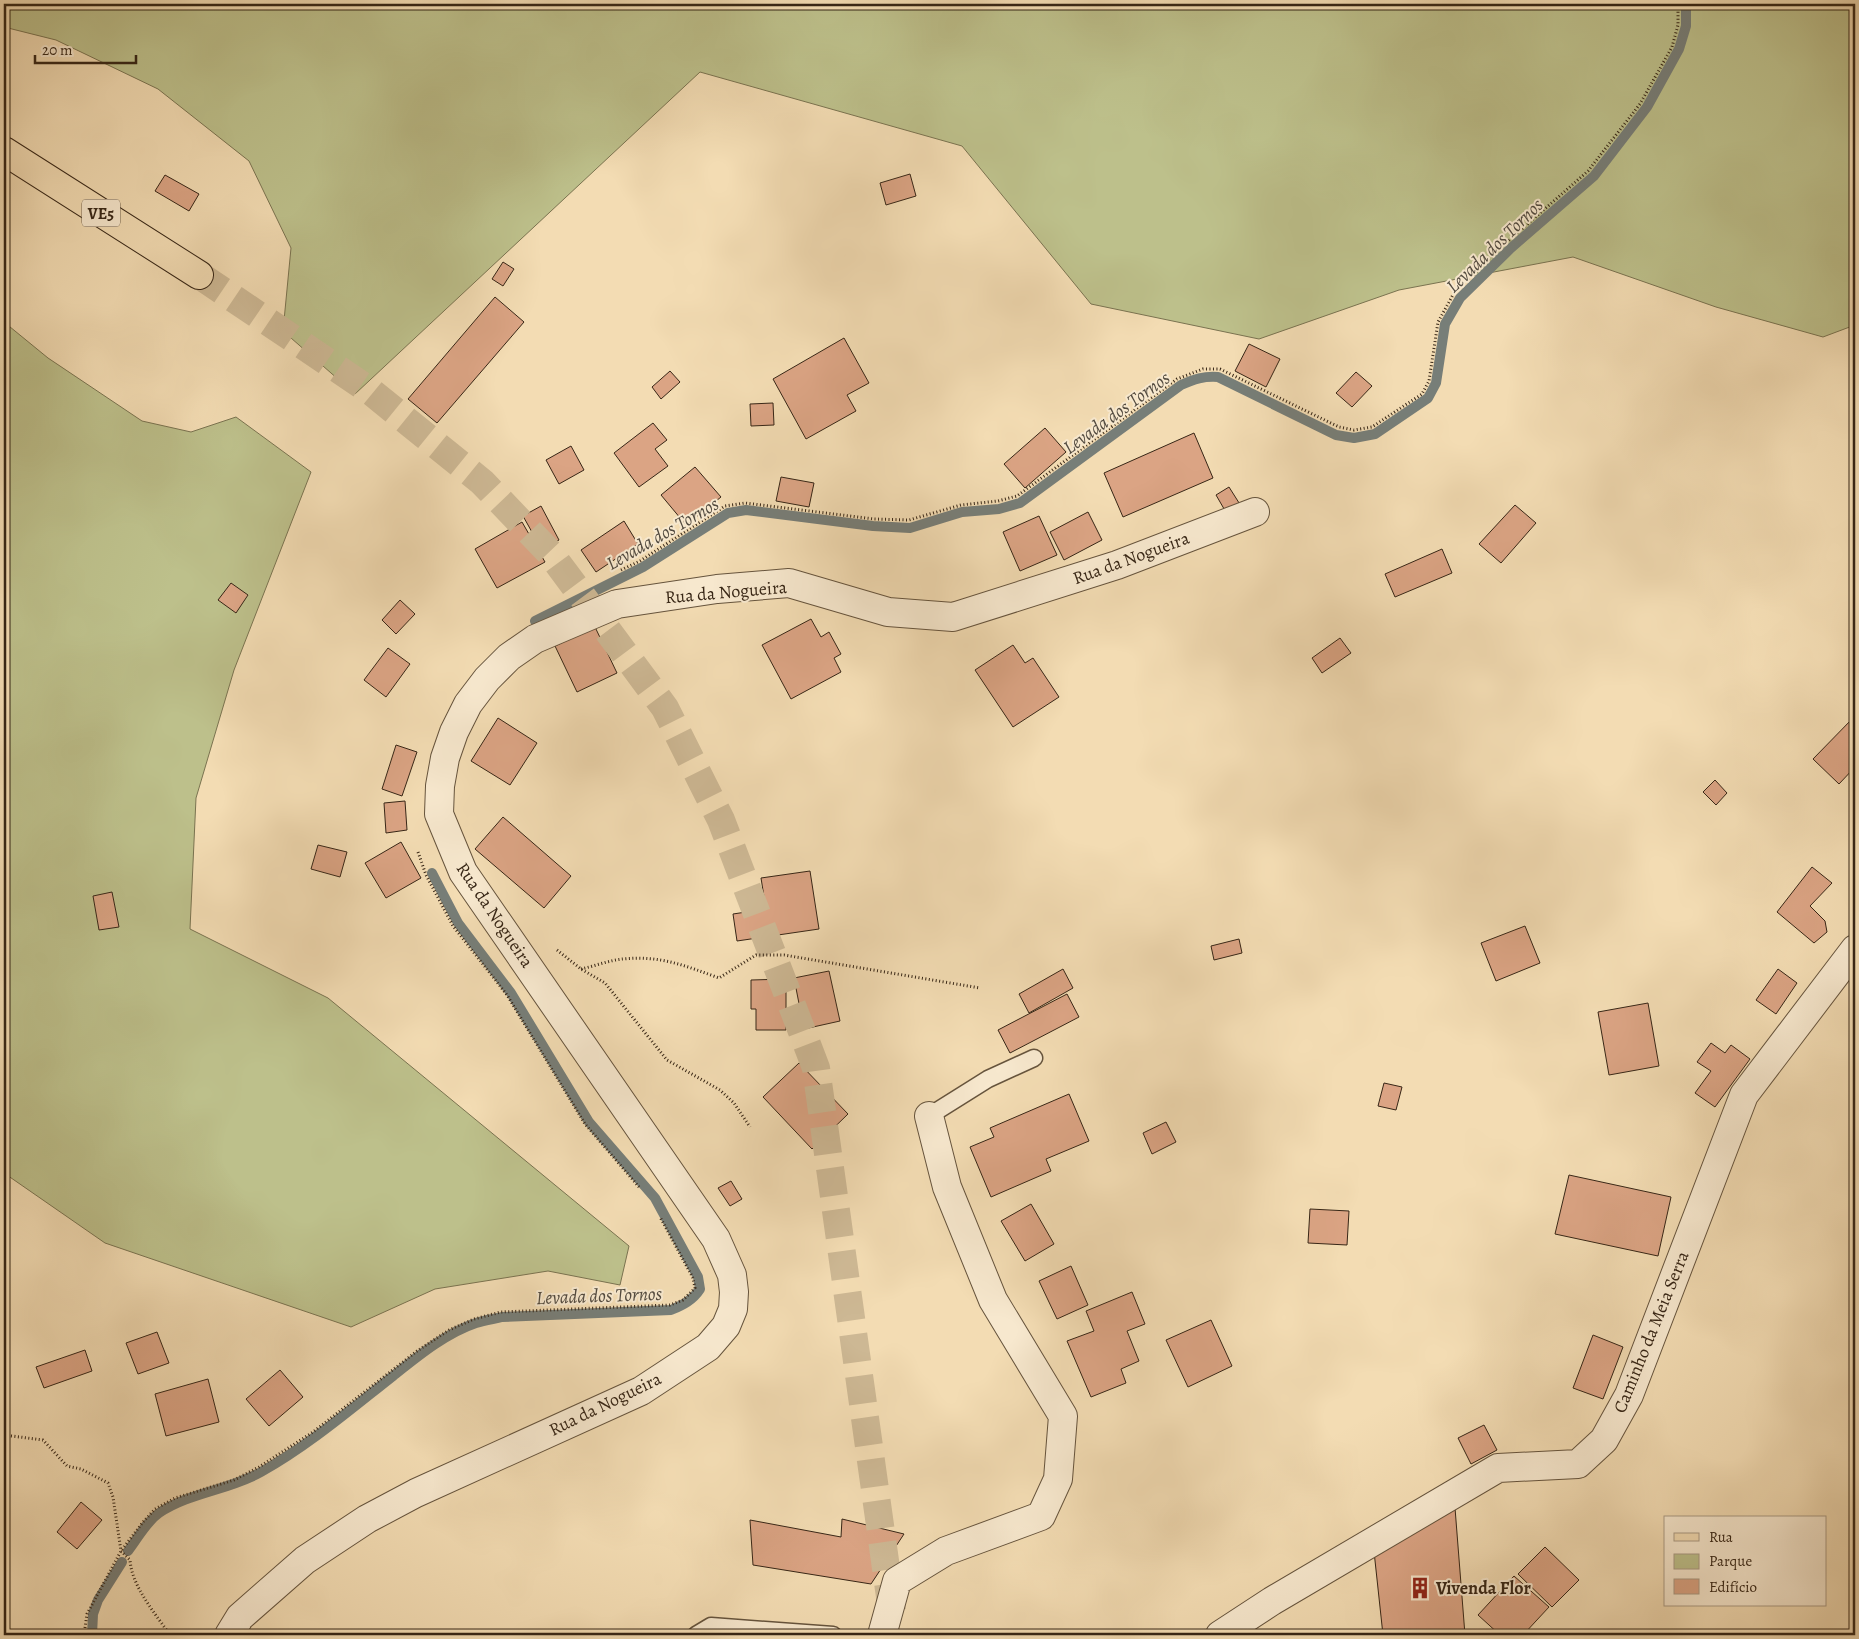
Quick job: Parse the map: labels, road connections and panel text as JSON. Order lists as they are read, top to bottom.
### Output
{
  "streets": {
    "main road": ["VE5"],
    "street": ["Rua da Nogueira", "Caminho da Meia Serra"]
  },
  "water": ["Levada dos Tornos"],
  "places": {
    "building": ["Vivenda Flor"]
  },
  "legend": ["Rua", "Parque", "Edifício"],
  "scale_bar": "20 m"
}
